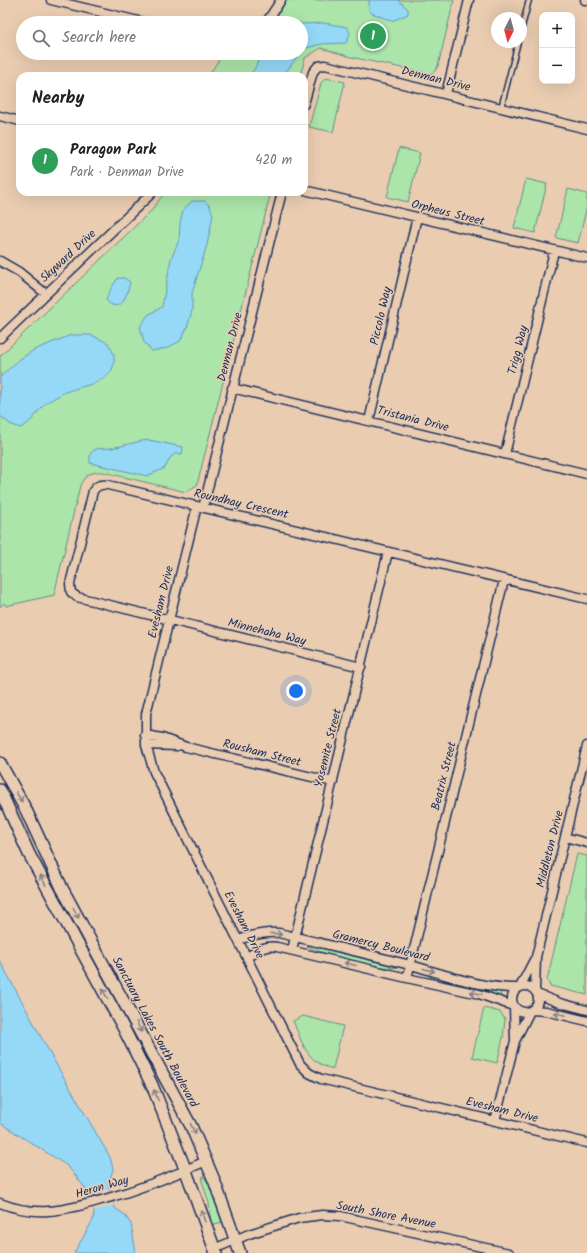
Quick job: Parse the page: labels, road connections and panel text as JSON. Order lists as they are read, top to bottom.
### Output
{
  "streets": {
    "street": [
      "Denman Drive",
      "Orpheus Street",
      "Skyward Drive",
      "Piccolo Way",
      "Trigg Way",
      "Tristania Drive",
      "Roundhay Crescent",
      "Evesham Drive",
      "Minnehaha Way",
      "Yosemite Street",
      "Rousham Street",
      "Beatrix Street",
      "Middleton Drive",
      "Gramercy Boulevard",
      "Sanctuary Lakes South Boulevard",
      "Heron Way",
      "South Shore Avenue"
    ]
  },
  "crossings": [
    ["Denman Drive", "Tristania Drive"],
    ["Denman Drive", "Roundhay Crescent"],
    ["Denman Drive", "Evesham Drive"],
    ["Orpheus Street", "Piccolo Way"],
    ["Orpheus Street", "Trigg Way"],
    ["Piccolo Way", "Tristania Drive"],
    ["Trigg Way", "Tristania Drive"],
    ["Roundhay Crescent", "Evesham Drive"],
    ["Roundhay Crescent", "Minnehaha Way"],
    ["Roundhay Crescent", "Yosemite Street"],
    ["Roundhay Crescent", "Beatrix Street"],
    ["Evesham Drive", "Minnehaha Way"],
    ["Evesham Drive", "Rousham Street"],
    ["Evesham Drive", "Gramercy Boulevard"],
    ["Minnehaha Way", "Yosemite Street"],
    ["Yosemite Street", "Rousham Street"],
    ["Yosemite Street", "Gramercy Boulevard"],
    ["Beatrix Street", "Gramercy Boulevard"],
    ["Middleton Drive", "Gramercy Boulevard"],
    ["Sanctuary Lakes South Boulevard", "Heron Way"],
    ["Sanctuary Lakes South Boulevard", "South Shore Avenue"]
  ],
  "north": "bottom",
  "page": {
    "map_buttons": ["+", "−"],
    "search": "Search here",
    "pins": "1",
    "heading": "Nearby",
    "list": [
      {
        "mark": "1",
        "name": "Paragon Park",
        "note": "Park · Denman Drive",
        "value": "420 m"
      }
    ]
  }
}
